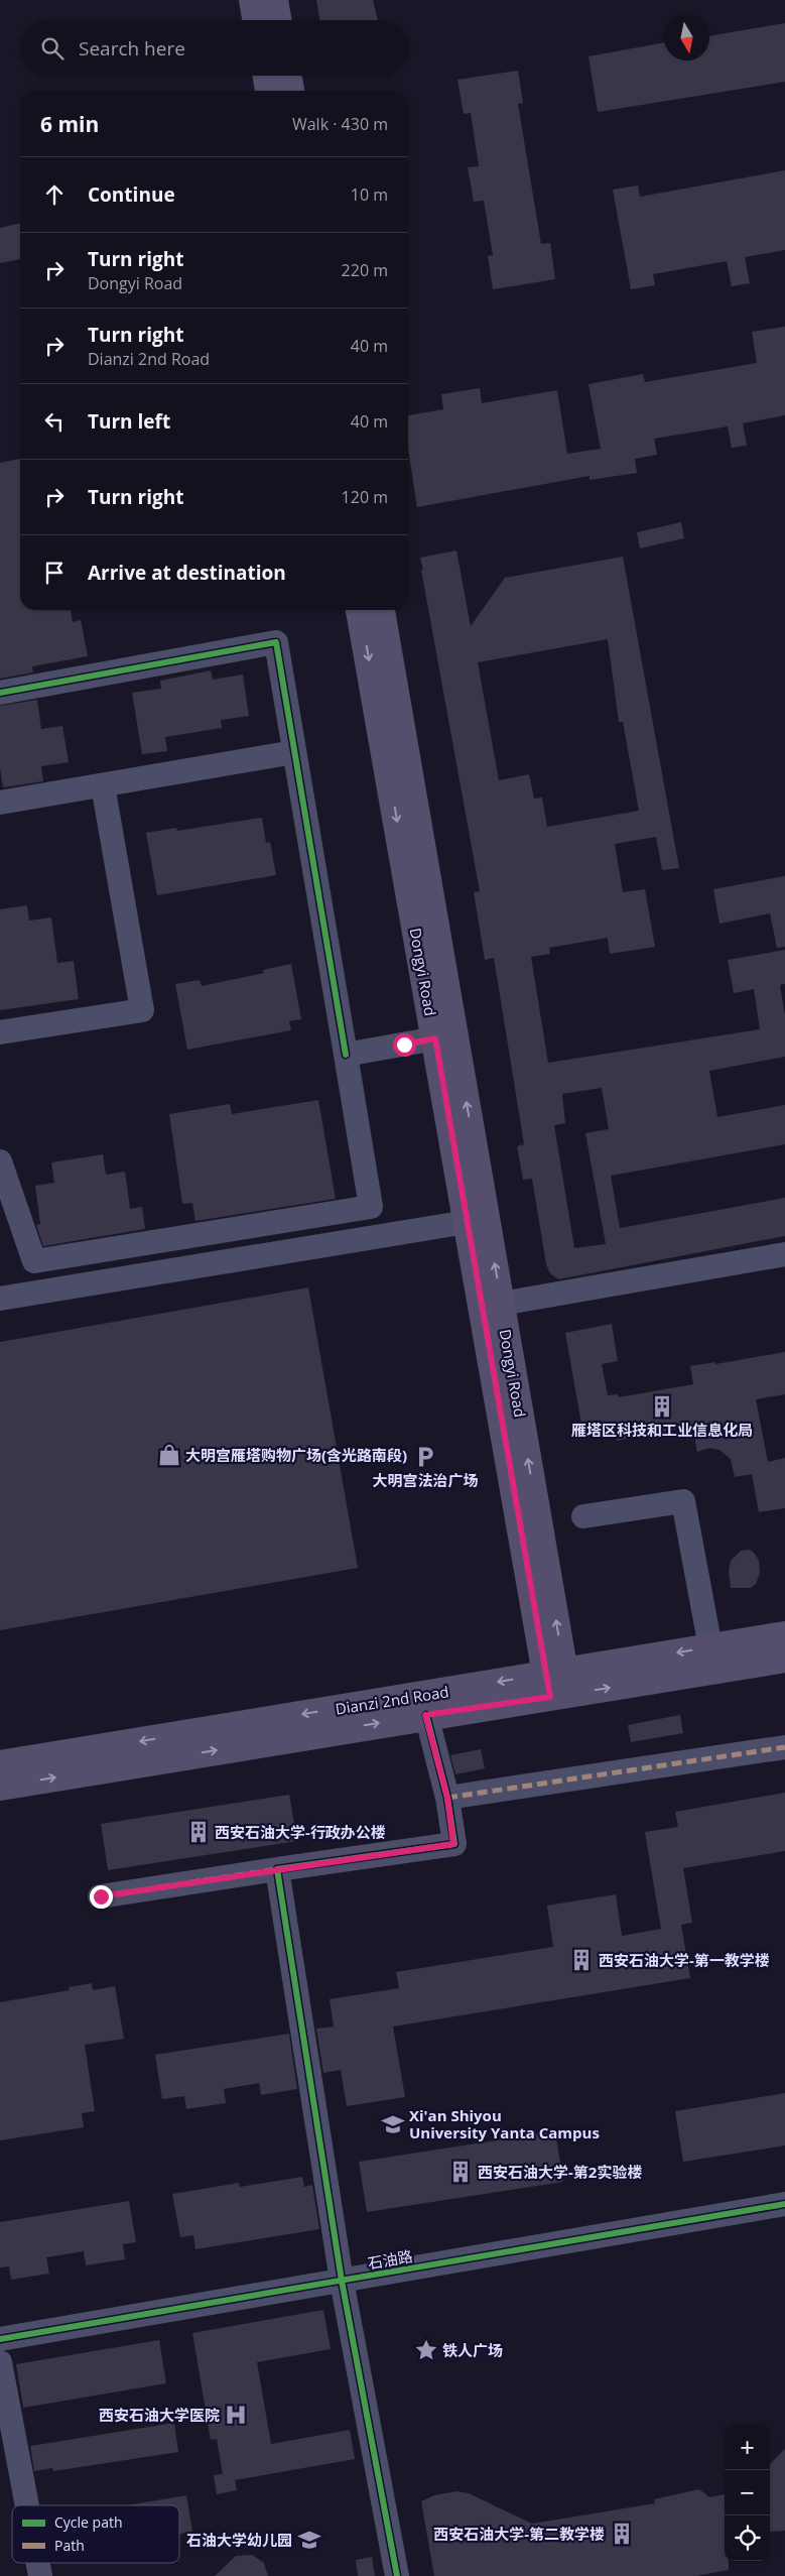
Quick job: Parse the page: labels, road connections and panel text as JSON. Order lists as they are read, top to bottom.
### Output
{
  "streets": {
    "main road": ["Dongyi Road", "Dianzi 2nd Road"],
    "street": ["石油路"]
  },
  "crossings": [
    ["Dongyi Road", "Dianzi 2nd Road"]
  ],
  "places": {
    "building": [
      "雁塔区科技和工业信息化局",
      "西安石油大学-行政办公楼",
      "西安石油大学-第一教学楼",
      "西安石油大学-第2实验楼",
      "西安石油大学-第二教学楼"
    ],
    "shop": ["大明宫雁塔购物广场(含光路南段)"],
    "parking": ["大明宫法治广场"],
    "school or university": ["Xi'an Shiyou University Yanta Campus", "石油大学幼儿园"],
    "place": ["铁人广场"],
    "hospital": ["西安石油大学医院"]
  },
  "legend": ["Cycle path", "Path"],
  "north": "bottom",
  "page": {
    "search": "Search here",
    "heading": ["6 min", "Walk · 430 m"],
    "list": [
      ["Continue", "10 m"],
      ["Turn right", "Dongyi Road", "220 m"],
      ["Turn right", "Dianzi 2nd Road", "40 m"],
      ["Turn left", "40 m"],
      ["Turn right", "120 m"],
      "Arrive at destination"
    ],
    "map_buttons": ["+", "−"]
  }
}
